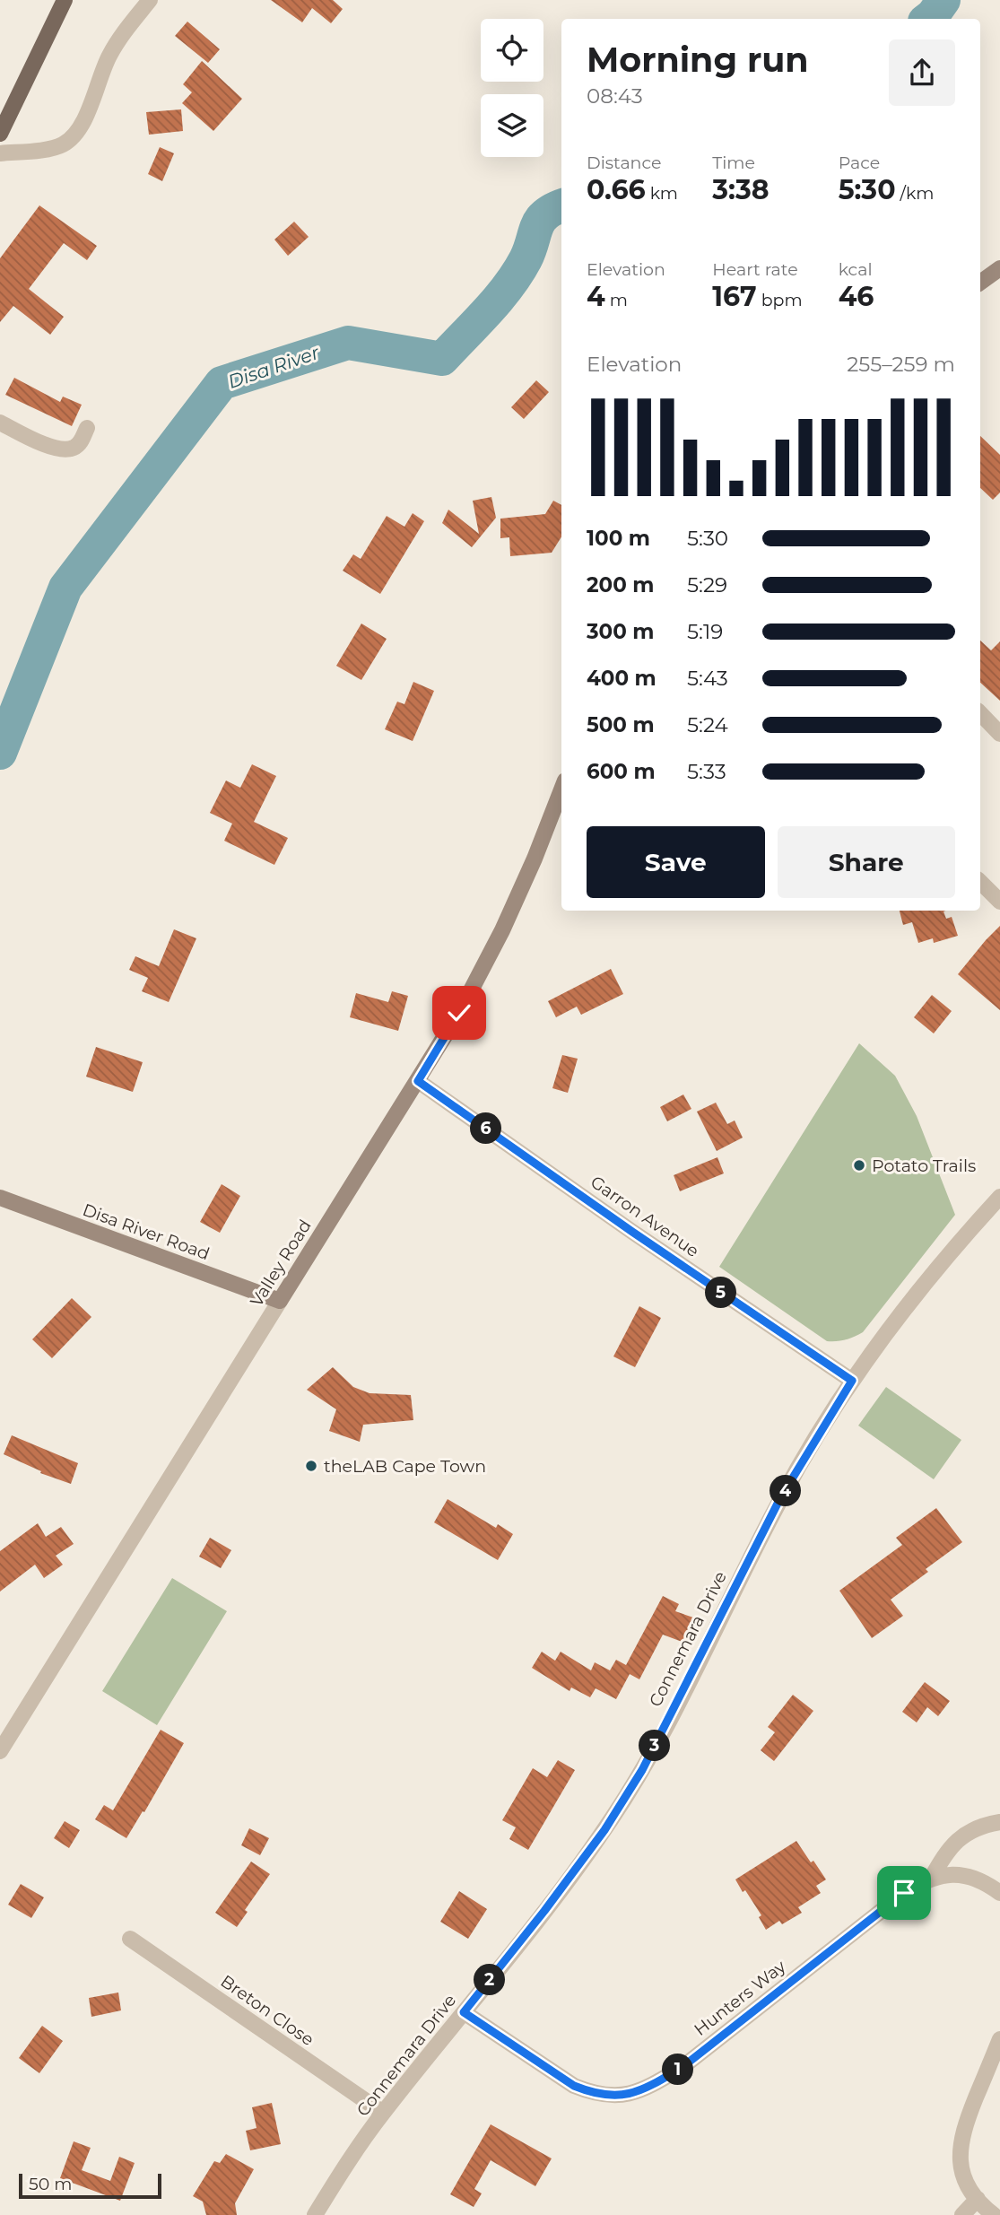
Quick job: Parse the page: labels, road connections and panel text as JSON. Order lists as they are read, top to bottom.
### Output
{
  "streets": {
    "street": [
      "Garron Avenue",
      "Disa River Road",
      "Valley Road",
      "Connemara Drive",
      "Hunters Way",
      "Breton Close"
    ]
  },
  "crossings": [
    ["Garron Avenue", "Valley Road"],
    ["Garron Avenue", "Connemara Drive"],
    ["Disa River Road", "Valley Road"],
    ["Connemara Drive", "Hunters Way"],
    ["Connemara Drive", "Breton Close"]
  ],
  "water": ["Disa River"],
  "places": ["Potato Trails", "theLAB Cape Town"],
  "scale_bar": "50 m",
  "page": {
    "heading": ["Morning run", "08:43"],
    "stats": [
      ["Distance", "0.66 km"],
      ["Time", "3:38"],
      ["Pace", "5:30 /km"],
      ["Elevation", "4 m"],
      ["Heart rate", "167 bpm"],
      ["kcal", "46"]
    ],
    "chart": ["Elevation", "255–259 m"],
    "list": [
      {
        "name": "100 m",
        "note": "5:30"
      },
      {
        "name": "200 m",
        "note": "5:29"
      },
      {
        "name": "300 m",
        "note": "5:19"
      },
      {
        "name": "400 m",
        "note": "5:43"
      },
      {
        "name": "500 m",
        "note": "5:24"
      },
      {
        "name": "600 m",
        "note": "5:33"
      }
    ],
    "buttons": ["Save", "Share"],
    "pins": [
      "6",
      "5",
      "4",
      "3",
      "2",
      "1"
    ],
    "scale": "50 m"
  }
}
